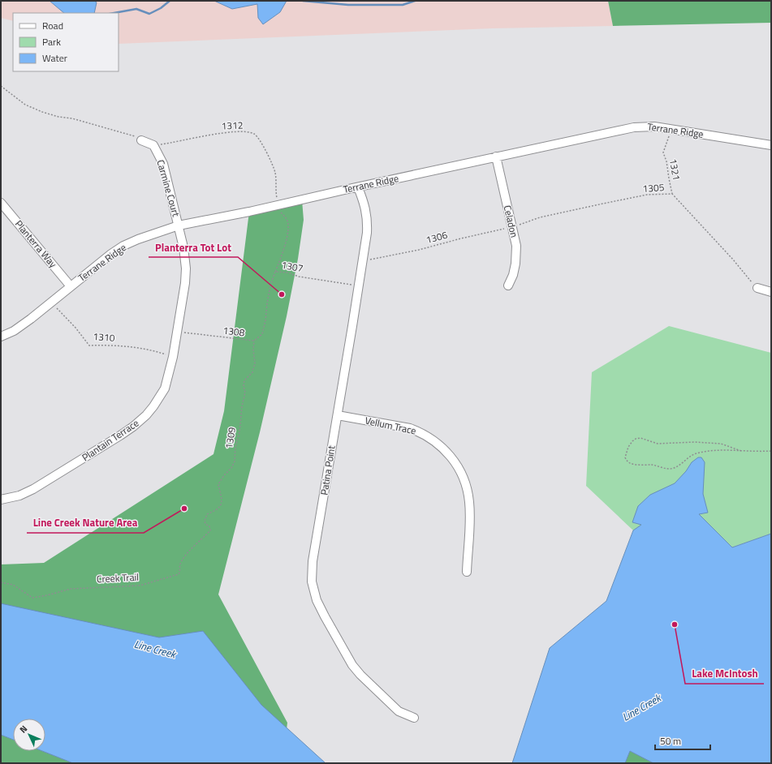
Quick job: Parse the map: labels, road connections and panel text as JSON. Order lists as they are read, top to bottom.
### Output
{
  "streets": {
    "street": [
      "Terrane Ridge",
      "Carmine Court",
      "Celadon",
      "Planterra Way",
      "Vellum Trace",
      "Plantain Terrace",
      "Patina Point"
    ],
    "path": [
      "1312",
      "1321",
      "1305",
      "1306",
      "1307",
      "1308",
      "1310",
      "1309",
      "Creek Trail"
    ]
  },
  "crossings": [
    ["1312", "Terrane Ridge"],
    ["1312", "Carmine Court"],
    ["1312", "1307"],
    ["Terrane Ridge", "1321"],
    ["Terrane Ridge", "Carmine Court"],
    ["Terrane Ridge", "Celadon"],
    ["Terrane Ridge", "Planterra Way"],
    ["Terrane Ridge", "1307"],
    ["Terrane Ridge", "1310"],
    ["Terrane Ridge", "Plantain Terrace"],
    ["Terrane Ridge", "Patina Point"],
    ["1321", "1305"],
    ["Carmine Court", "Plantain Terrace"],
    ["1305", "Celadon"],
    ["1305", "1306"],
    ["Celadon", "1306"],
    ["1306", "Patina Point"],
    ["1307", "1308"],
    ["1307", "Patina Point"],
    ["1308", "1309"],
    ["1308", "Plantain Terrace"],
    ["1310", "Plantain Terrace"],
    ["Vellum Trace", "Patina Point"],
    ["1309", "Creek Trail"]
  ],
  "water": ["Line Creek"],
  "places": ["Planterra Tot Lot", "Line Creek Nature Area", "Lake McIntosh"],
  "legend": ["Road", "Park", "Water"],
  "scale_bar": "50 m",
  "north": "top left"
}
